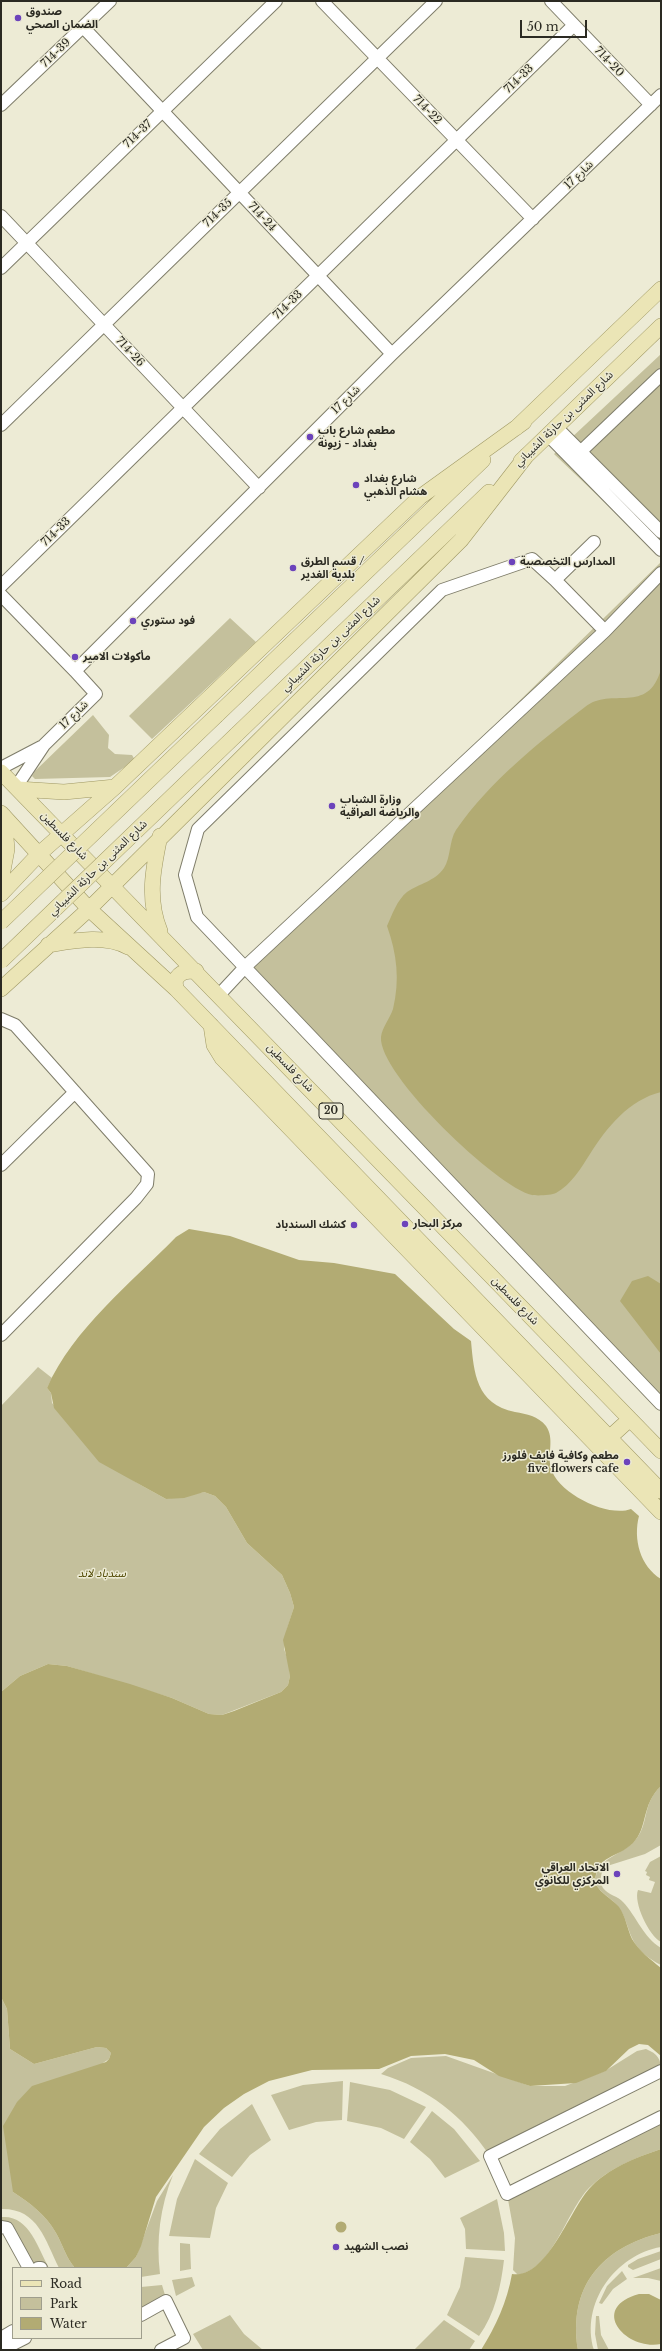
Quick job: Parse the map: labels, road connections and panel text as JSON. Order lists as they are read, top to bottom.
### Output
{
  "streets": {
    "main road": ["شارع المثنى بن حارثة الشيباني", "شارع فلسطين", "20"],
    "street": [
      "714-39",
      "714-20",
      "714-33",
      "714-22",
      "714-37",
      "شارع 17",
      "714-35",
      "714-24",
      "714-26"
    ]
  },
  "crossings": [
    ["714-39", "714-24"],
    ["714-20", "714-33"],
    ["714-20", "شارع 17"],
    ["714-33", "714-22"],
    ["714-33", "714-24"],
    ["714-33", "714-26"],
    ["714-22", "شارع 17"],
    ["714-22", "714-35"],
    ["714-37", "714-24"],
    ["714-37", "714-26"],
    ["شارع 17", "714-24"],
    ["شارع 17", "714-26"],
    ["شارع 17", "شارع فلسطين"],
    ["714-35", "714-24"],
    ["714-35", "714-26"]
  ],
  "parks": ["سندباد لاند"],
  "places": [
    "صندوق الضمان الصحي",
    "مطعم شارع باب بغداد - زيونة",
    "شارع بغداد هشام الذهبي",
    "المدارس التخصصية",
    "قسم الطرق / بلدية الغدير",
    "فود ستوري",
    "مأكولات الامير",
    "وزارة الشباب والرياضة العراقية",
    "مركز البحار",
    "كشك السندباد",
    "مطعم وكافية فايف فلورز five flowers cafe",
    "الاتحاد العراقي المركزي للكانوي",
    "نصب الشهيد"
  ],
  "legend": ["Road", "Park", "Water"],
  "scale_bar": "50 m"
}
